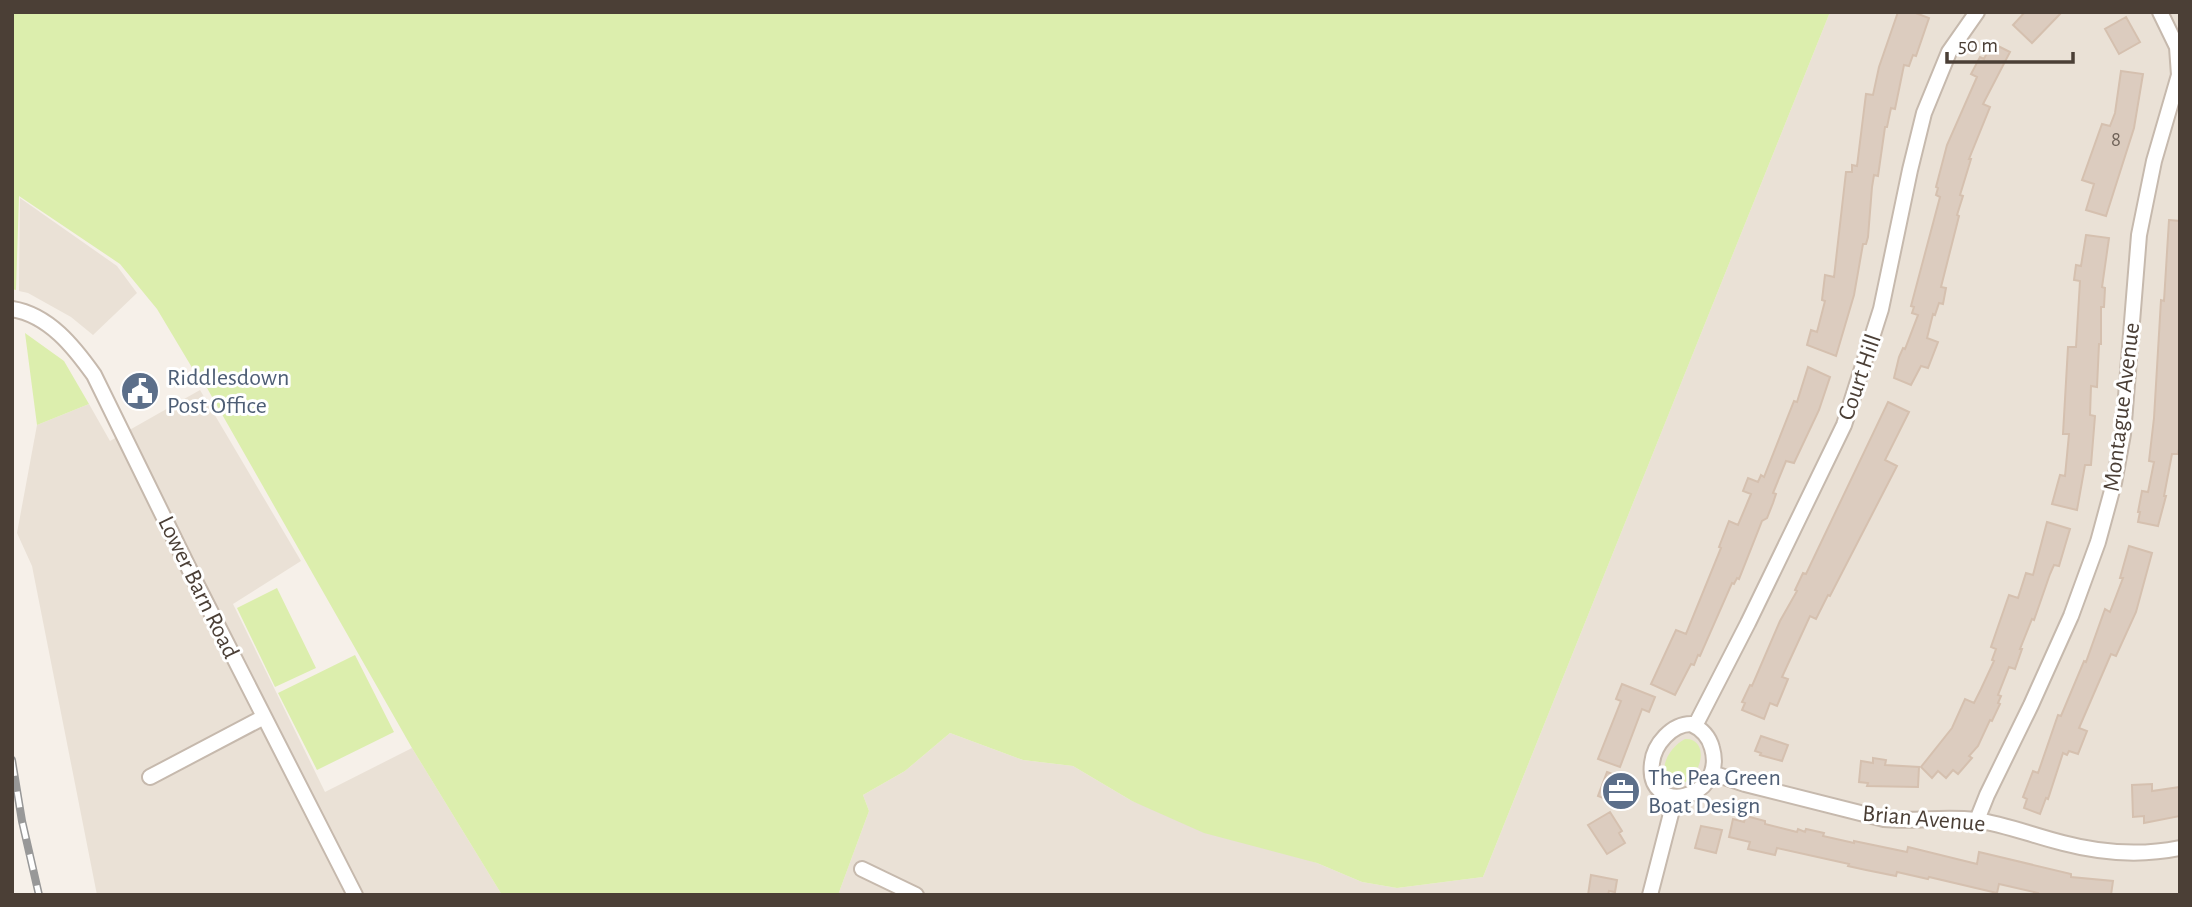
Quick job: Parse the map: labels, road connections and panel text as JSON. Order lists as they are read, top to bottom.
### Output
{
  "streets": {
    "street": [
      "Court Hill",
      "Montague Avenue",
      "Lower Barn Road",
      "Brian Avenue"
    ]
  },
  "crossings": [
    ["Court Hill", "Brian Avenue"],
    ["Montague Avenue", "Brian Avenue"]
  ],
  "places": {
    "public building": ["Riddlesdown Post Office"],
    "office": ["The Pea Green Boat Design"]
  },
  "house_numbers": ["8"],
  "scale_bar": "50 m"
}
